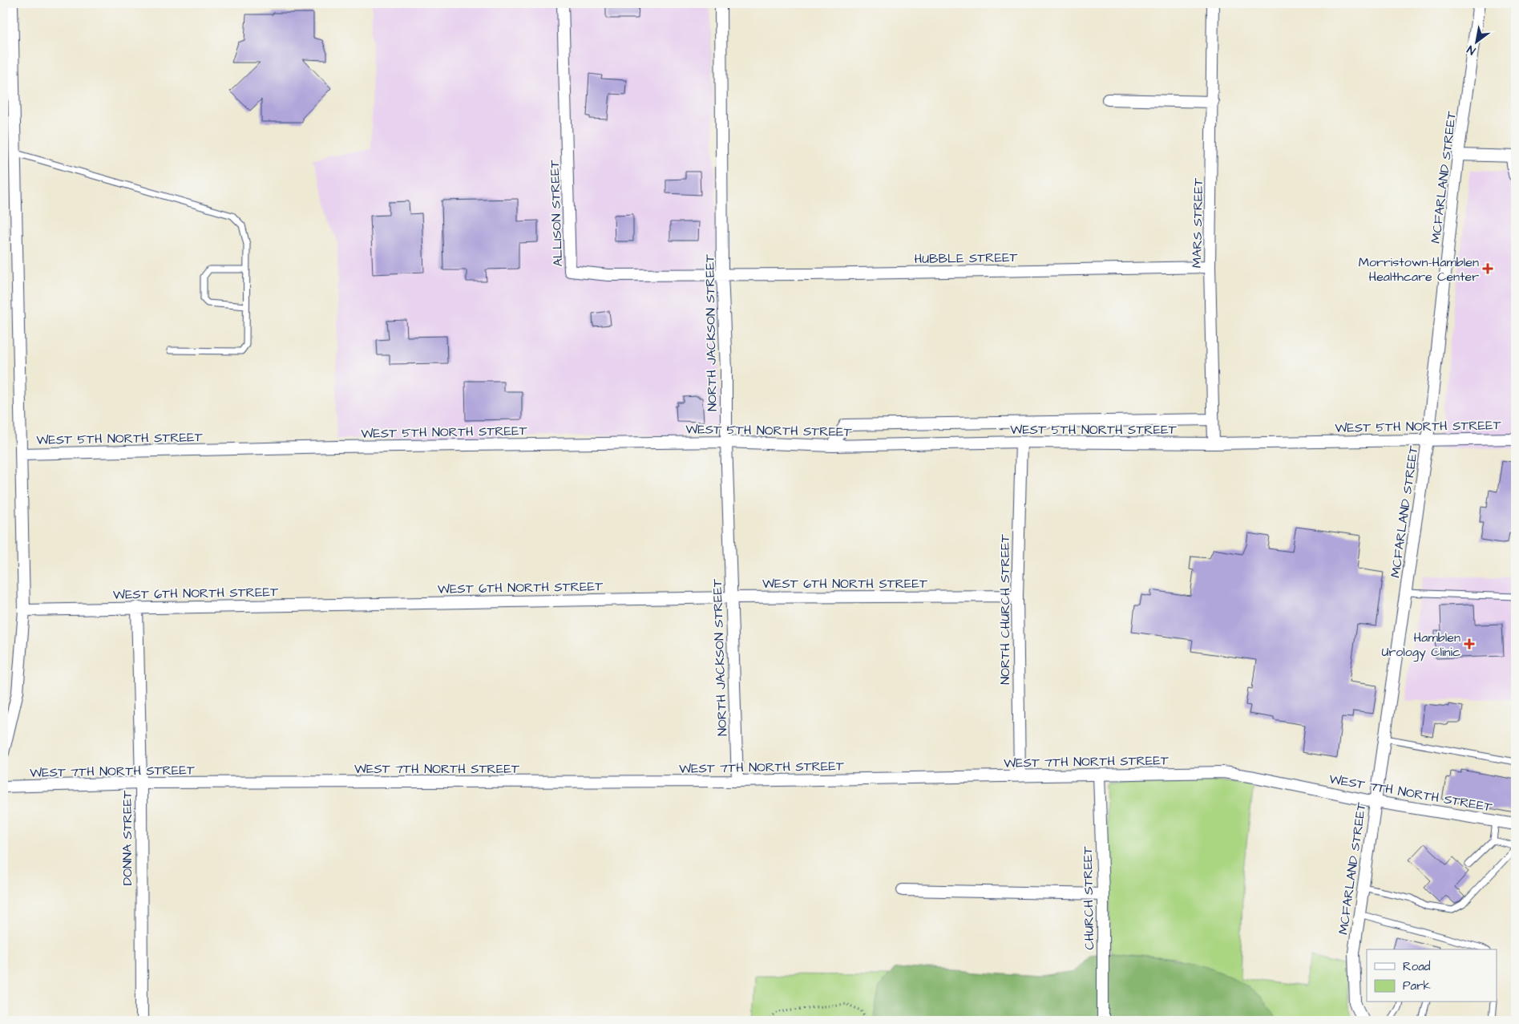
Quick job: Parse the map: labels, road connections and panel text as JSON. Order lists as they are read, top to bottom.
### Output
{
  "streets": {
    "street": [
      "MCFARLAND STREET",
      "ALLISON STREET",
      "MARS STREET",
      "HUBBLE STREET",
      "NORTH JACKSON STREET",
      "WEST 5TH NORTH STREET",
      "WEST 6TH NORTH STREET",
      "NORTH CHURCH STREET",
      "WEST 7TH NORTH STREET",
      "DONNA STREET",
      "CHURCH STREET"
    ]
  },
  "crossings": [
    ["MCFARLAND STREET", "WEST 5TH NORTH STREET"],
    ["MCFARLAND STREET", "WEST 7TH NORTH STREET"],
    ["ALLISON STREET", "HUBBLE STREET"],
    ["ALLISON STREET", "NORTH JACKSON STREET"],
    ["MARS STREET", "HUBBLE STREET"],
    ["MARS STREET", "WEST 5TH NORTH STREET"],
    ["HUBBLE STREET", "NORTH JACKSON STREET"],
    ["NORTH JACKSON STREET", "WEST 5TH NORTH STREET"],
    ["NORTH JACKSON STREET", "WEST 6TH NORTH STREET"],
    ["NORTH JACKSON STREET", "WEST 7TH NORTH STREET"],
    ["WEST 5TH NORTH STREET", "NORTH CHURCH STREET"],
    ["WEST 6TH NORTH STREET", "NORTH CHURCH STREET"],
    ["WEST 6TH NORTH STREET", "DONNA STREET"],
    ["NORTH CHURCH STREET", "WEST 7TH NORTH STREET"],
    ["WEST 7TH NORTH STREET", "DONNA STREET"],
    ["WEST 7TH NORTH STREET", "CHURCH STREET"]
  ],
  "places": {
    "health": ["Morristown-Hamblen Healthcare Center", "Hamblen Urology Clinic"]
  },
  "legend": ["Road", "Park"],
  "north": "bottom left"
}
